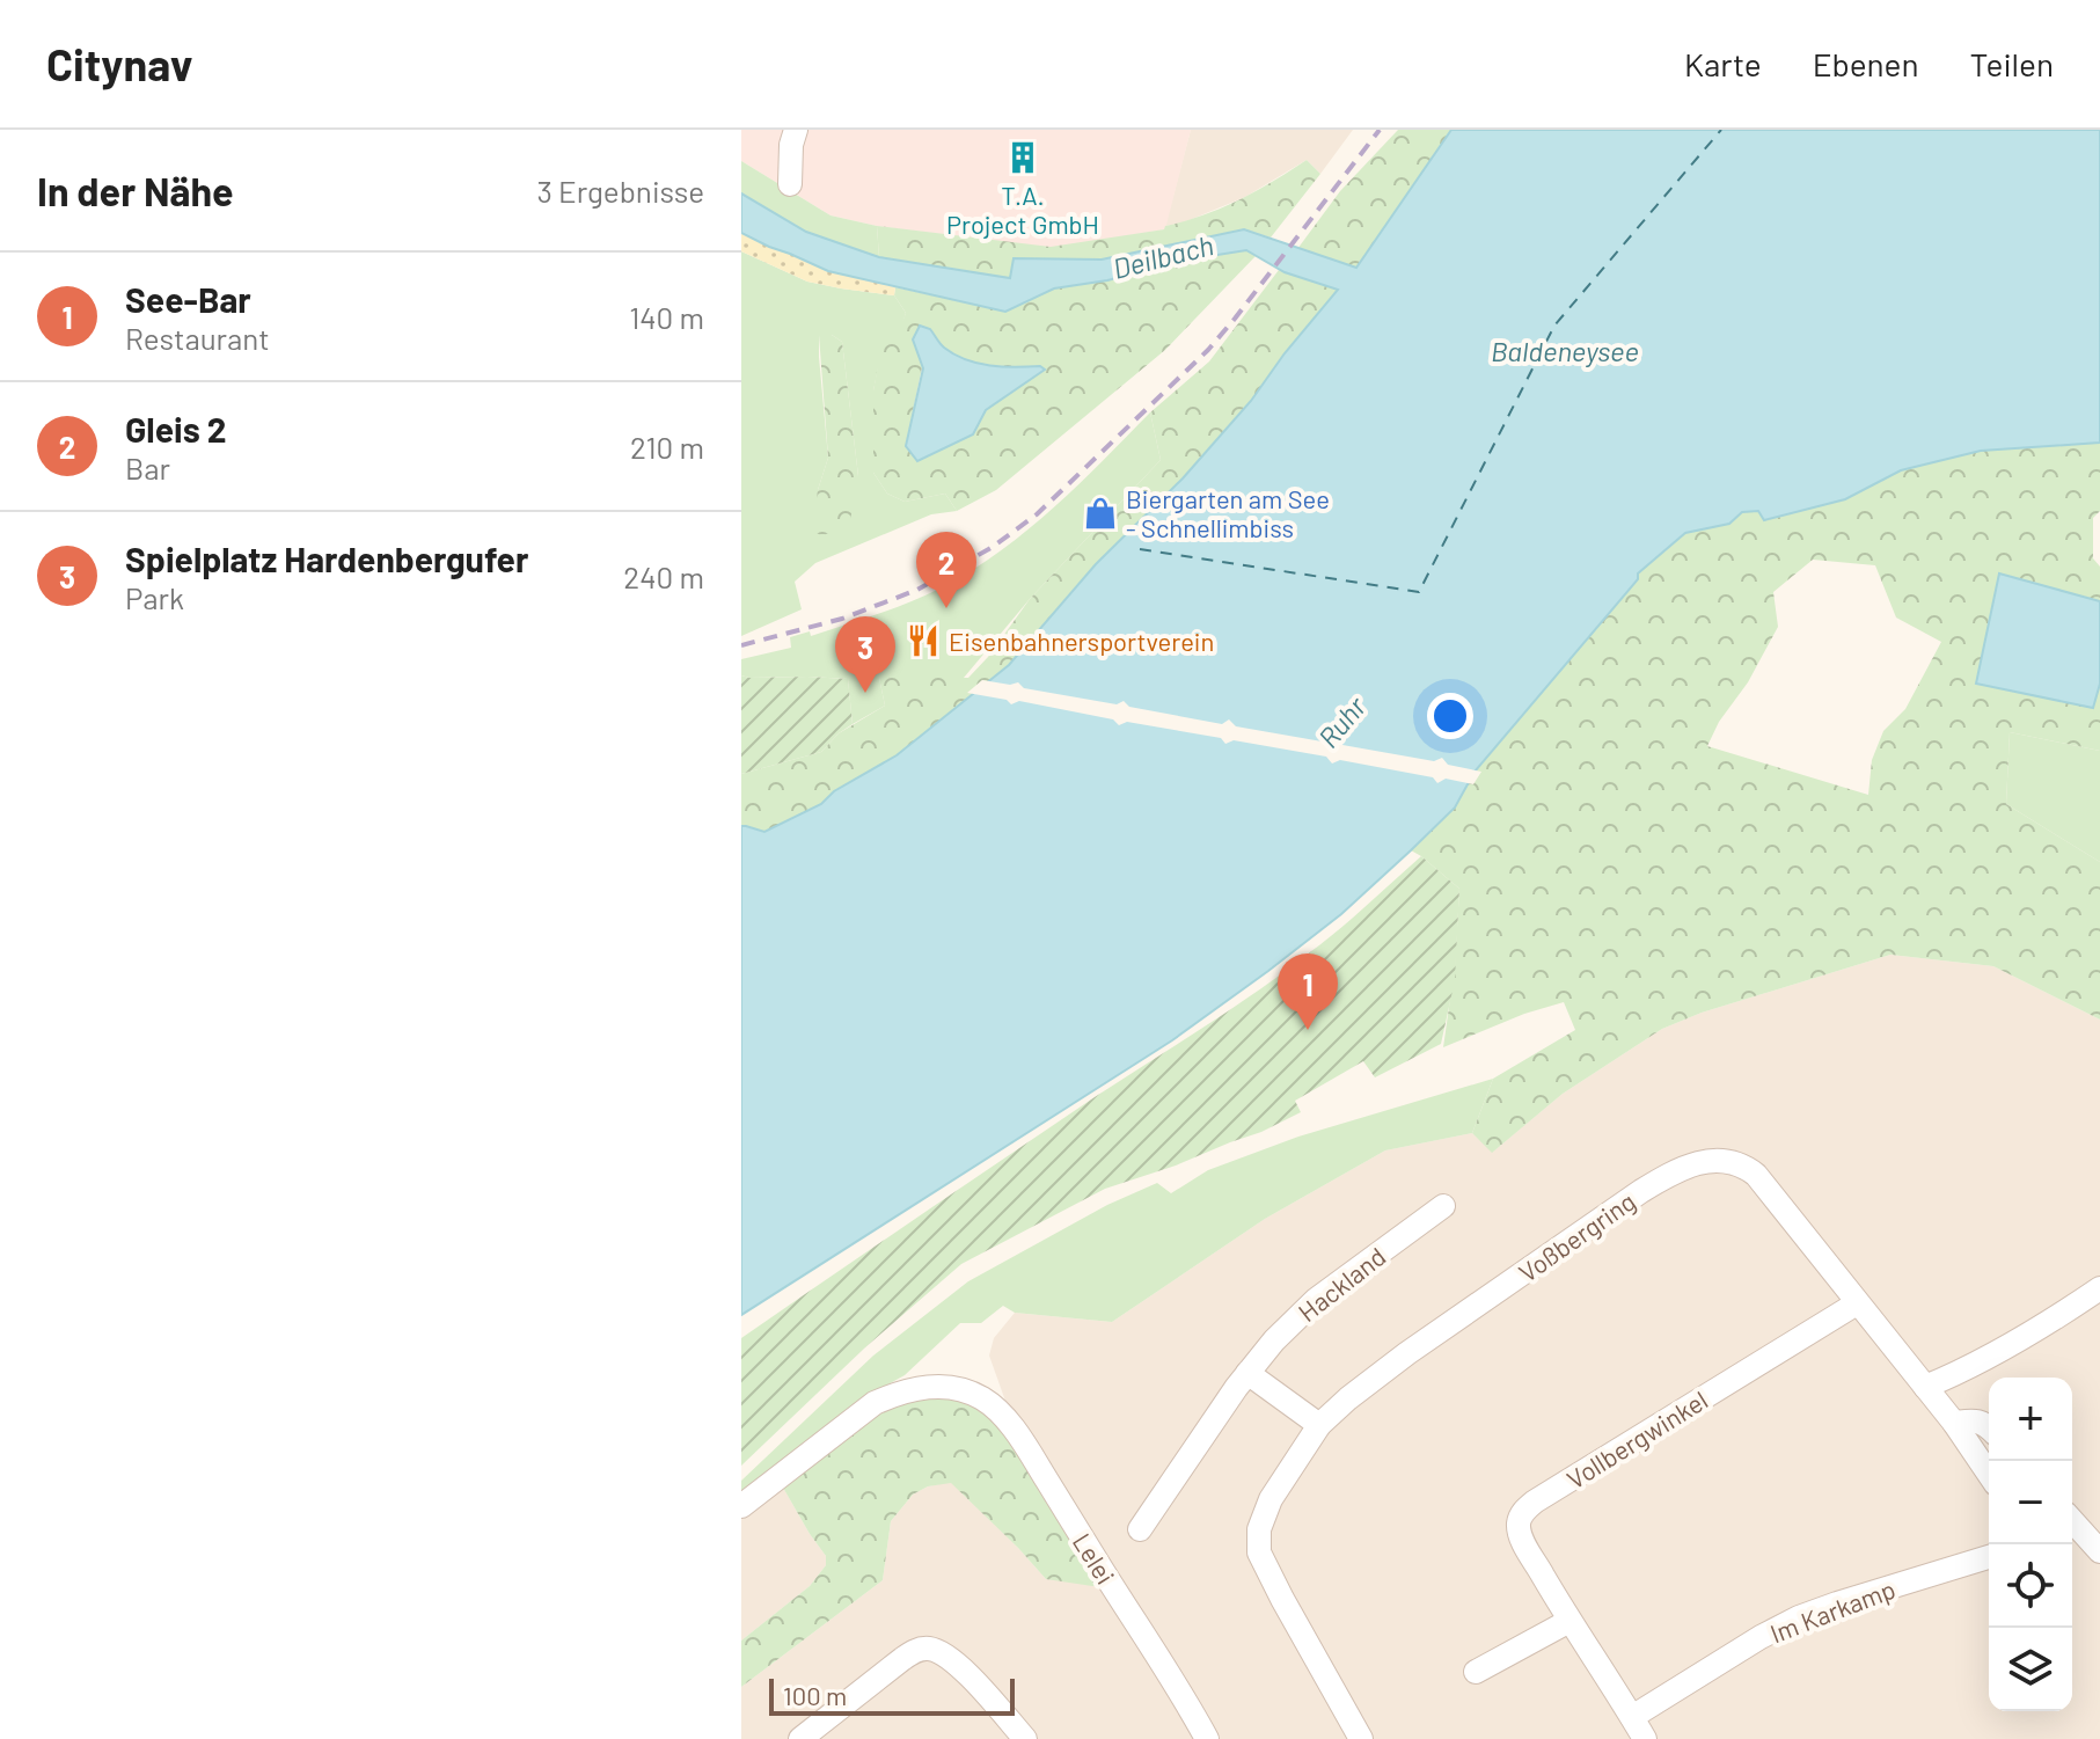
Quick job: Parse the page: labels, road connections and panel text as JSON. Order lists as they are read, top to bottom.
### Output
{
  "streets": {
    "street": [
      "Voßbergring",
      "Hackland",
      "Vollbergwinkel",
      "Lelei",
      "Im Karkamp"
    ]
  },
  "crossings": [
    ["Voßbergring", "Vollbergwinkel"],
    ["Vollbergwinkel", "Im Karkamp"]
  ],
  "water": ["Deilbach", "Baldeneysee", "Ruhr"],
  "places": {
    "building": ["T.A. Project GmbH"],
    "shop": ["Biergarten am See - Schnellimbiss"],
    "restaurant": ["Eisenbahnersportverein"]
  },
  "scale_bar": "100 m",
  "page": {
    "header": "Citynav",
    "nav": ["Karte", "Ebenen", "Teilen"],
    "heading": ["In der Nähe", "3 Ergebnisse"],
    "list": [
      {
        "mark": "1",
        "name": "See-Bar",
        "note": "Restaurant",
        "value": "140 m"
      },
      {
        "mark": "2",
        "name": "Gleis 2",
        "note": "Bar",
        "value": "210 m"
      },
      {
        "mark": "3",
        "name": "Spielplatz Hardenbergufer",
        "note": "Park",
        "value": "240 m"
      }
    ],
    "pins": ["2", "3", "1"],
    "map_buttons": ["+", "−"],
    "scale": "100 m"
  }
}
